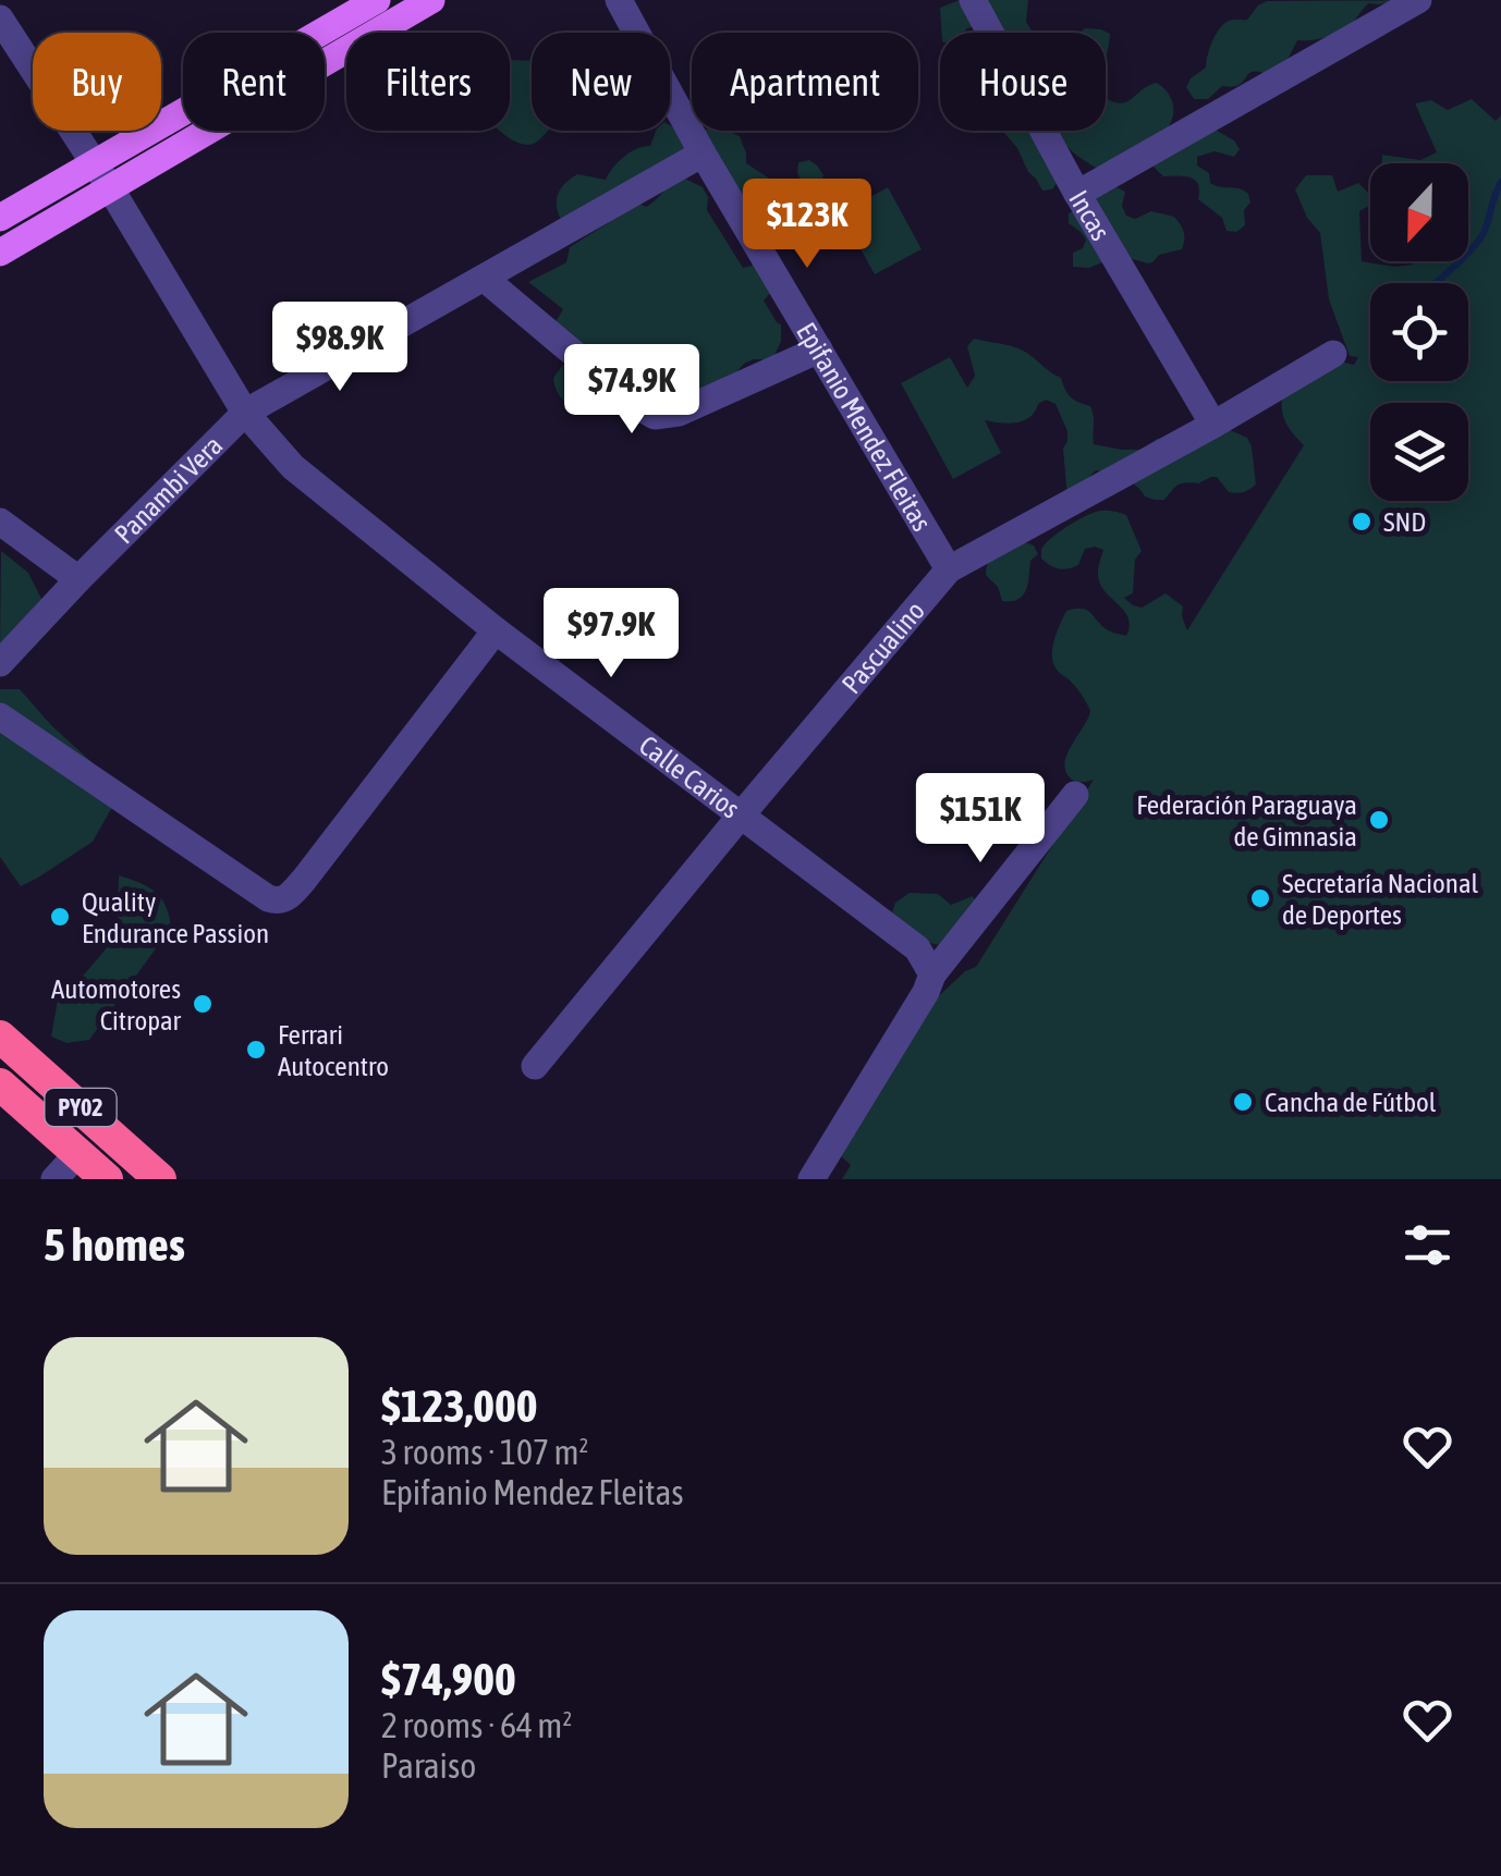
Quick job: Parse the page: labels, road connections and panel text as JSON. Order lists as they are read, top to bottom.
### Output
{
  "streets": {
    "highway": ["PY02"],
    "street": [
      "Incas",
      "Epifanio Mendez Fleitas",
      "Panambi Vera",
      "Pascualino",
      "Calle Carios"
    ]
  },
  "crossings": [
    ["Incas", "Pascualino"],
    ["Epifanio Mendez Fleitas", "Panambi Vera"],
    ["Epifanio Mendez Fleitas", "Pascualino"],
    ["Panambi Vera", "Calle Carios"],
    ["Pascualino", "Calle Carios"]
  ],
  "places": [
    "SND",
    "Federación Paraguaya de Gimnasia",
    "Secretaría Nacional de Deportes",
    "Quality Endurance Passion",
    "Automotores Citropar",
    "Ferrari Autocentro",
    "Cancha de Fútbol"
  ],
  "north": "bottom",
  "page": {
    "chip": [
      "Buy",
      "Rent",
      "Filters",
      "New",
      "Apartment",
      "House"
    ],
    "price": [
      "$123K",
      "$98.9K",
      "$74.9K",
      "$97.9K",
      "$151K"
    ],
    "heading": "5 homes",
    "list": [
      {
        "name": "$123,000",
        "note": "3 rooms · 107 m² · Epifanio Mendez Fleitas"
      },
      {
        "name": "$74,900",
        "note": "2 rooms · 64 m² · Paraiso"
      }
    ]
  }
}
